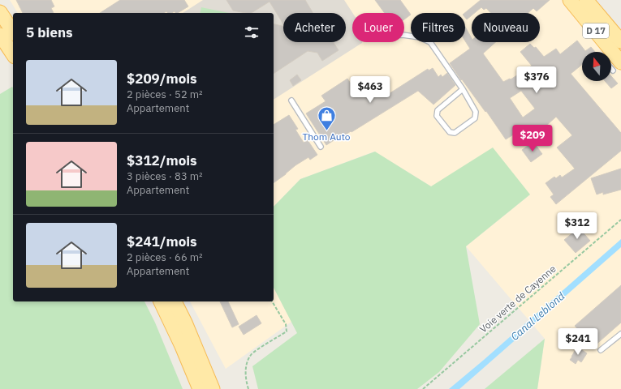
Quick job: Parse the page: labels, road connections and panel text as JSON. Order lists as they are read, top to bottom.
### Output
{
  "streets": {
    "main road": ["D 17"],
    "path": ["Voie verte de Cayenne"]
  },
  "water": ["Canal Leblond"],
  "places": {
    "shop": ["Thom Auto"]
  },
  "north": "top",
  "page": {
    "chip": [
      "Acheter",
      "Louer",
      "Filtres",
      "Nouveau"
    ],
    "heading": "5 biens",
    "list": [
      {
        "name": "$209/mois",
        "note": "2 pièces · 52 m² · Appartement"
      },
      {
        "name": "$312/mois",
        "note": "3 pièces · 83 m² · Appartement"
      },
      {
        "name": "$241/mois",
        "note": "2 pièces · 66 m² · Appartement"
      }
    ],
    "price": [
      "$376",
      "$463",
      "$209",
      "$312",
      "$241"
    ]
  }
}
